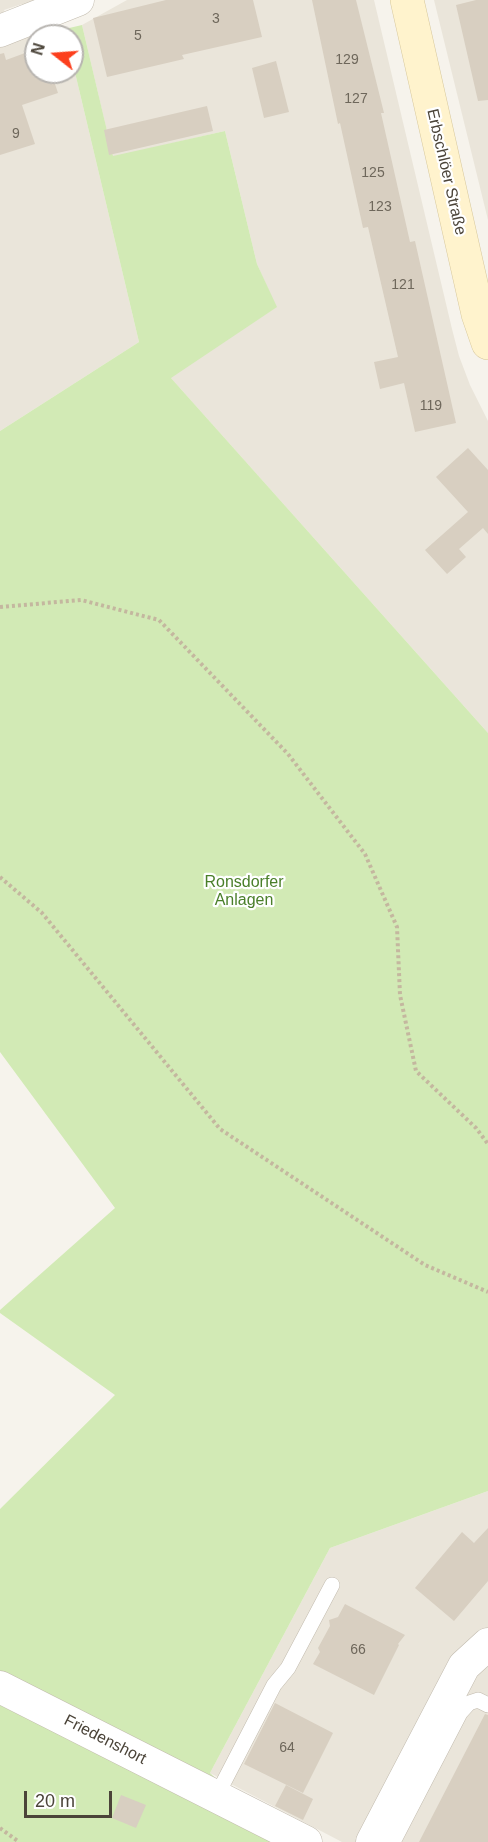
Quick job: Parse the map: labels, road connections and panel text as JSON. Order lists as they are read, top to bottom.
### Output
{
  "streets": {
    "street": ["Erbschlöer Straße", "Friedenshort"]
  },
  "parks": ["Ronsdorfer Anlagen"],
  "house_numbers": [
    "3",
    "5",
    "129",
    "127",
    "9",
    "125",
    "123",
    "121",
    "119",
    "66",
    "64"
  ],
  "scale_bar": "20 m",
  "north": "left"
}
